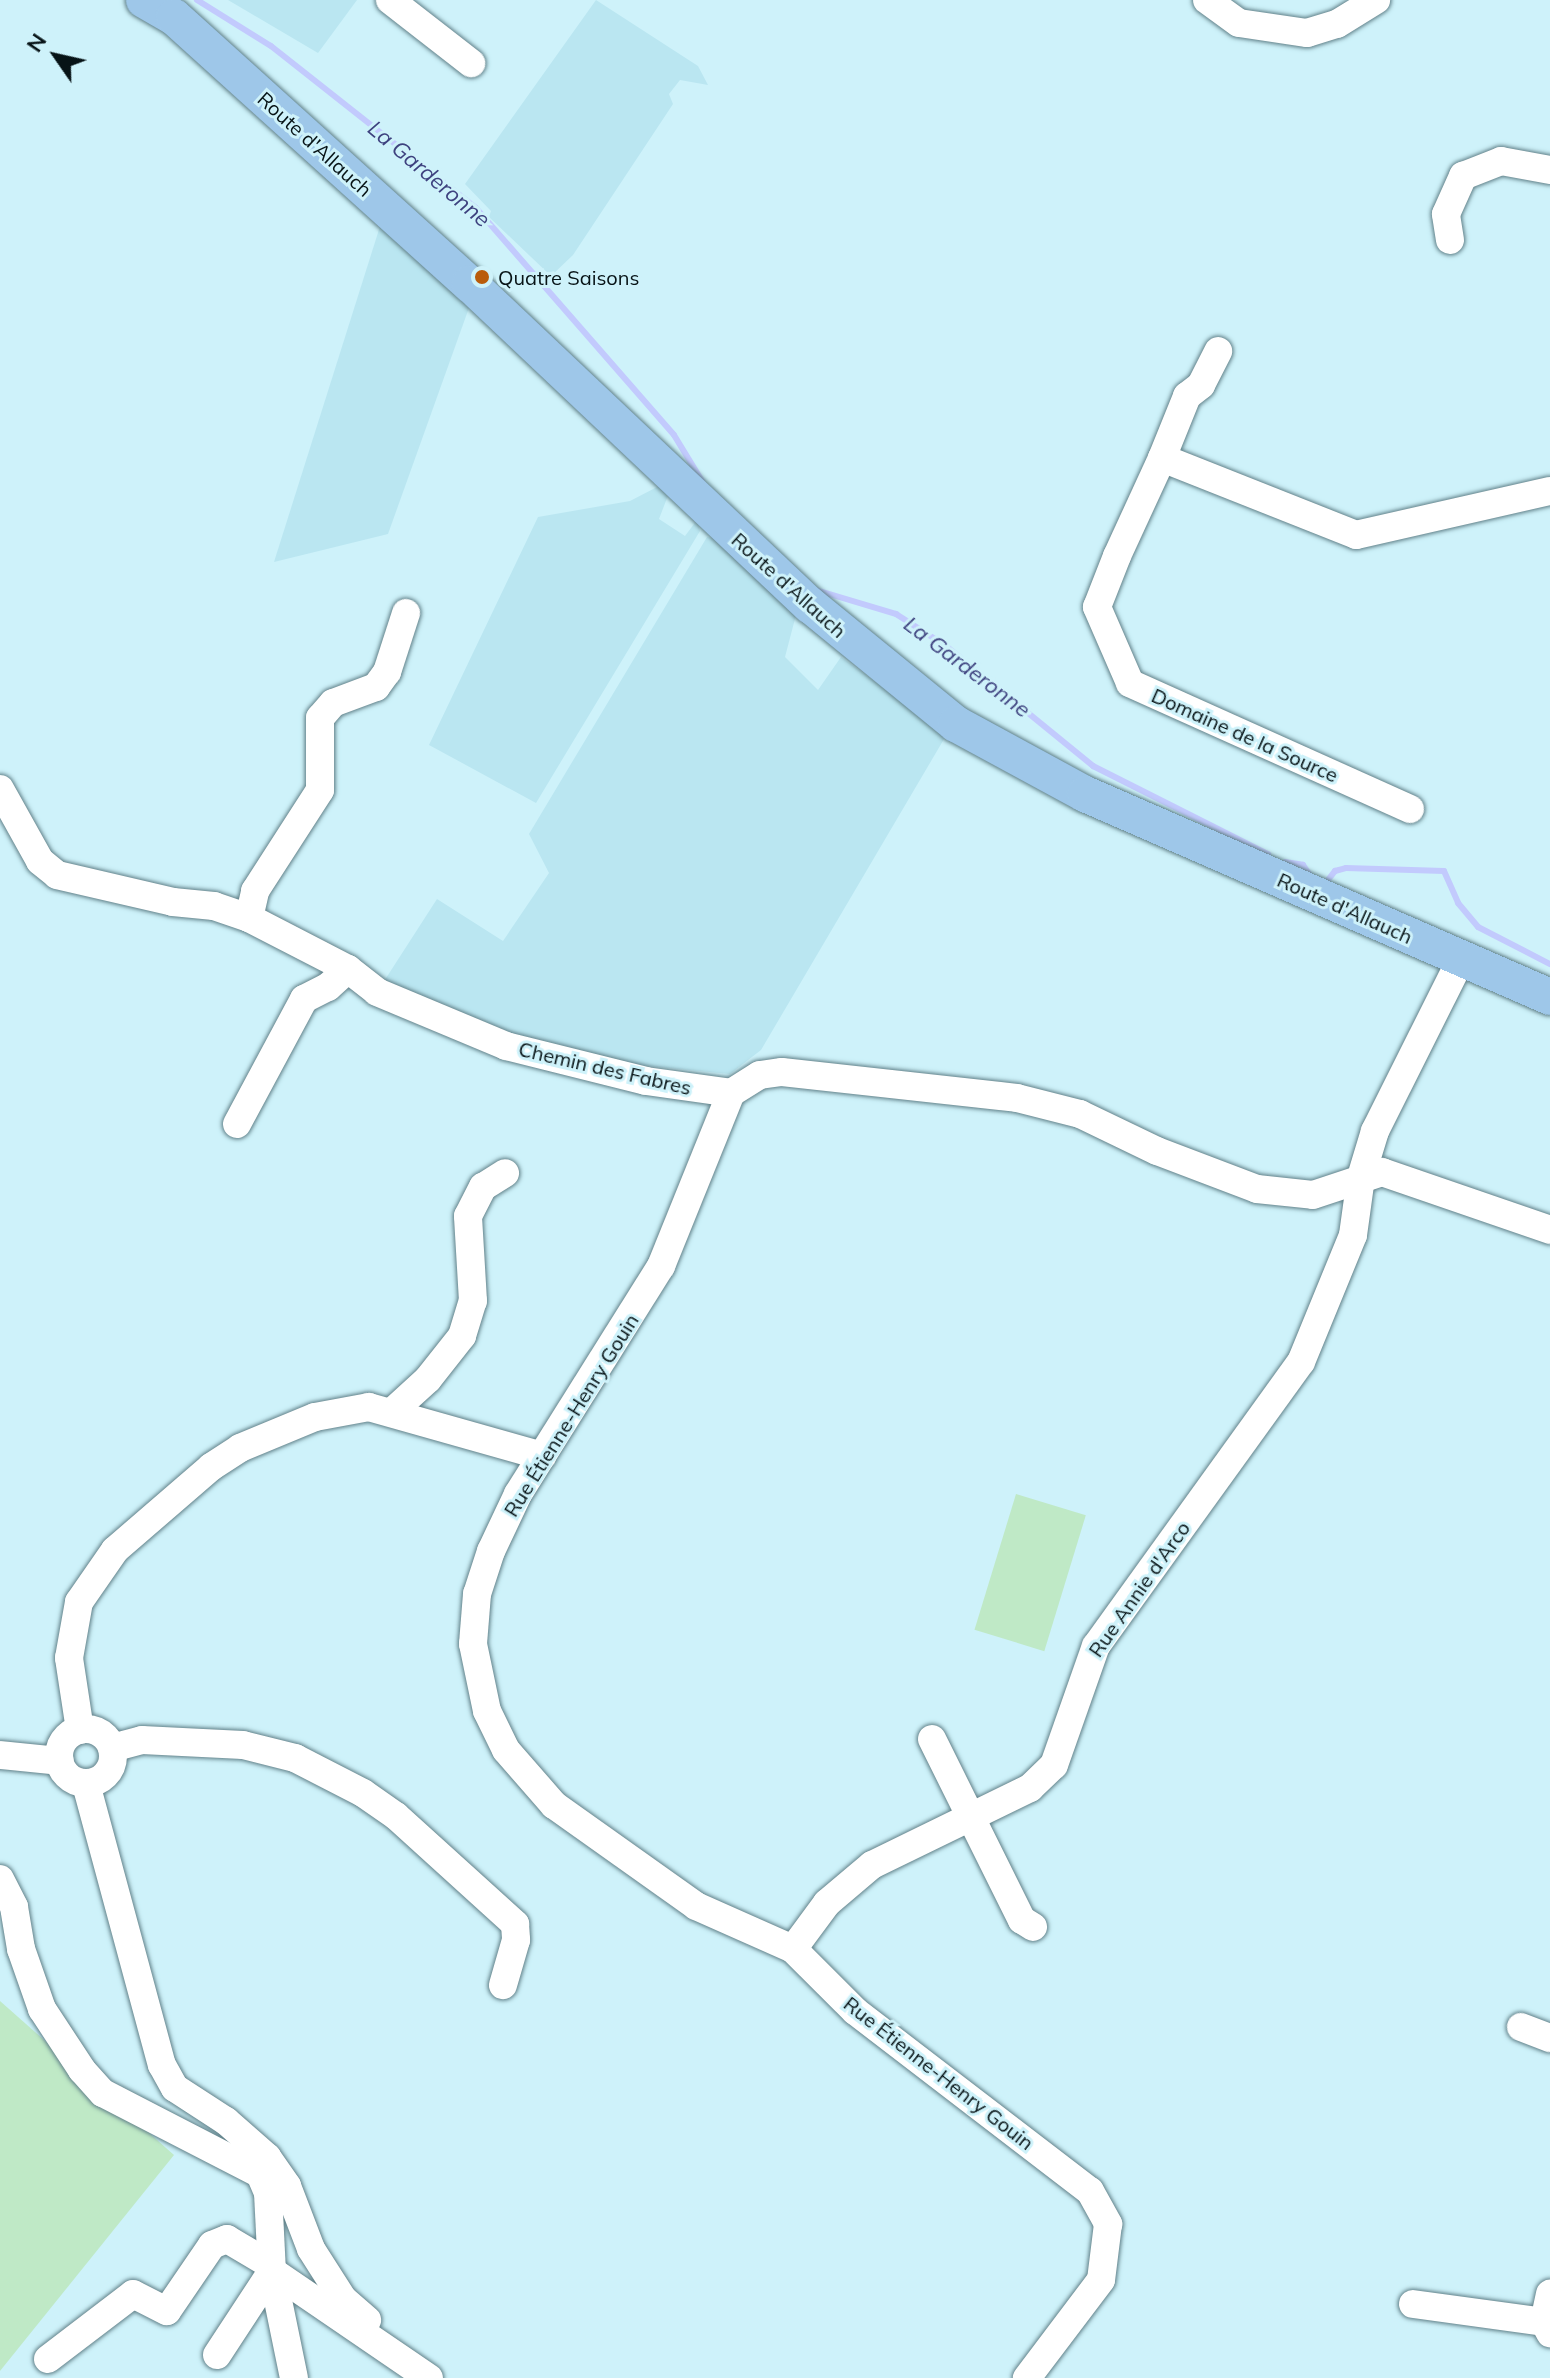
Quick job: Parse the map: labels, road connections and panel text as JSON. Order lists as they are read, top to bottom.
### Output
{
  "streets": {
    "main road": ["Route d'Allauch"],
    "street": [
      "Domaine de la Source",
      "Chemin des Fabres",
      "Rue Étienne-Henry Gouin",
      "Rue Annie d'Arco"
    ]
  },
  "crossings": [
    ["Route d'Allauch", "Rue Annie d'Arco"],
    ["Chemin des Fabres", "Rue Étienne-Henry Gouin"],
    ["Rue Étienne-Henry Gouin", "Rue Annie d'Arco"]
  ],
  "water": ["La Garderonne"],
  "places": ["Quatre Saisons"],
  "north": "top left"
}
